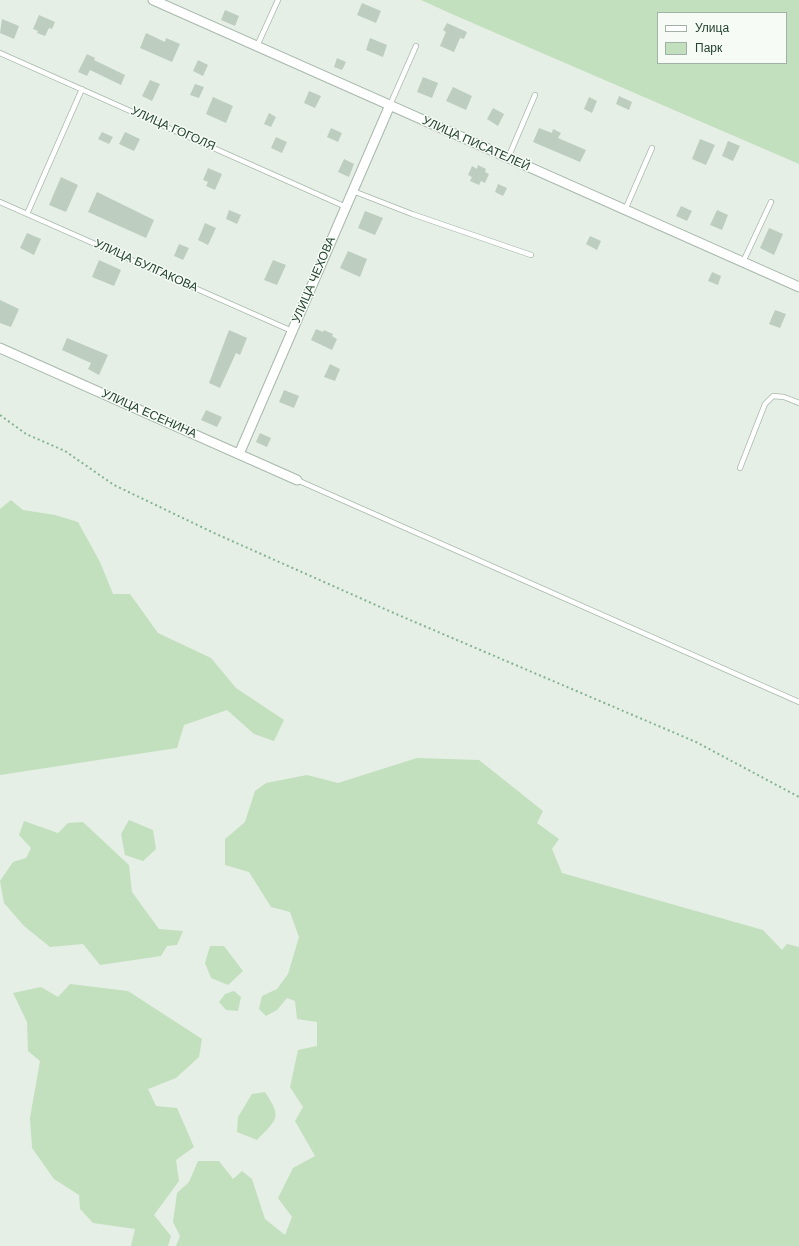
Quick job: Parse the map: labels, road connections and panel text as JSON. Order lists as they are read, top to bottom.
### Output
{
  "streets": {
    "street": ["УЛИЦА ПИСАТЕЛЕЙ", "УЛИЦА ЧЕХОВА", "УЛИЦА ЕСЕНИНА"],
    "lane": ["УЛИЦА ГОГОЛЯ", "УЛИЦА БУЛГАКОВА"]
  },
  "crossings": [
    ["УЛИЦА ГОГОЛЯ", "УЛИЦА ЧЕХОВА"],
    ["УЛИЦА ПИСАТЕЛЕЙ", "УЛИЦА ЧЕХОВА"],
    ["УЛИЦА БУЛГАКОВА", "УЛИЦА ЧЕХОВА"],
    ["УЛИЦА ЧЕХОВА", "УЛИЦА ЕСЕНИНА"]
  ],
  "legend": ["Улица", "Парк"]
}
